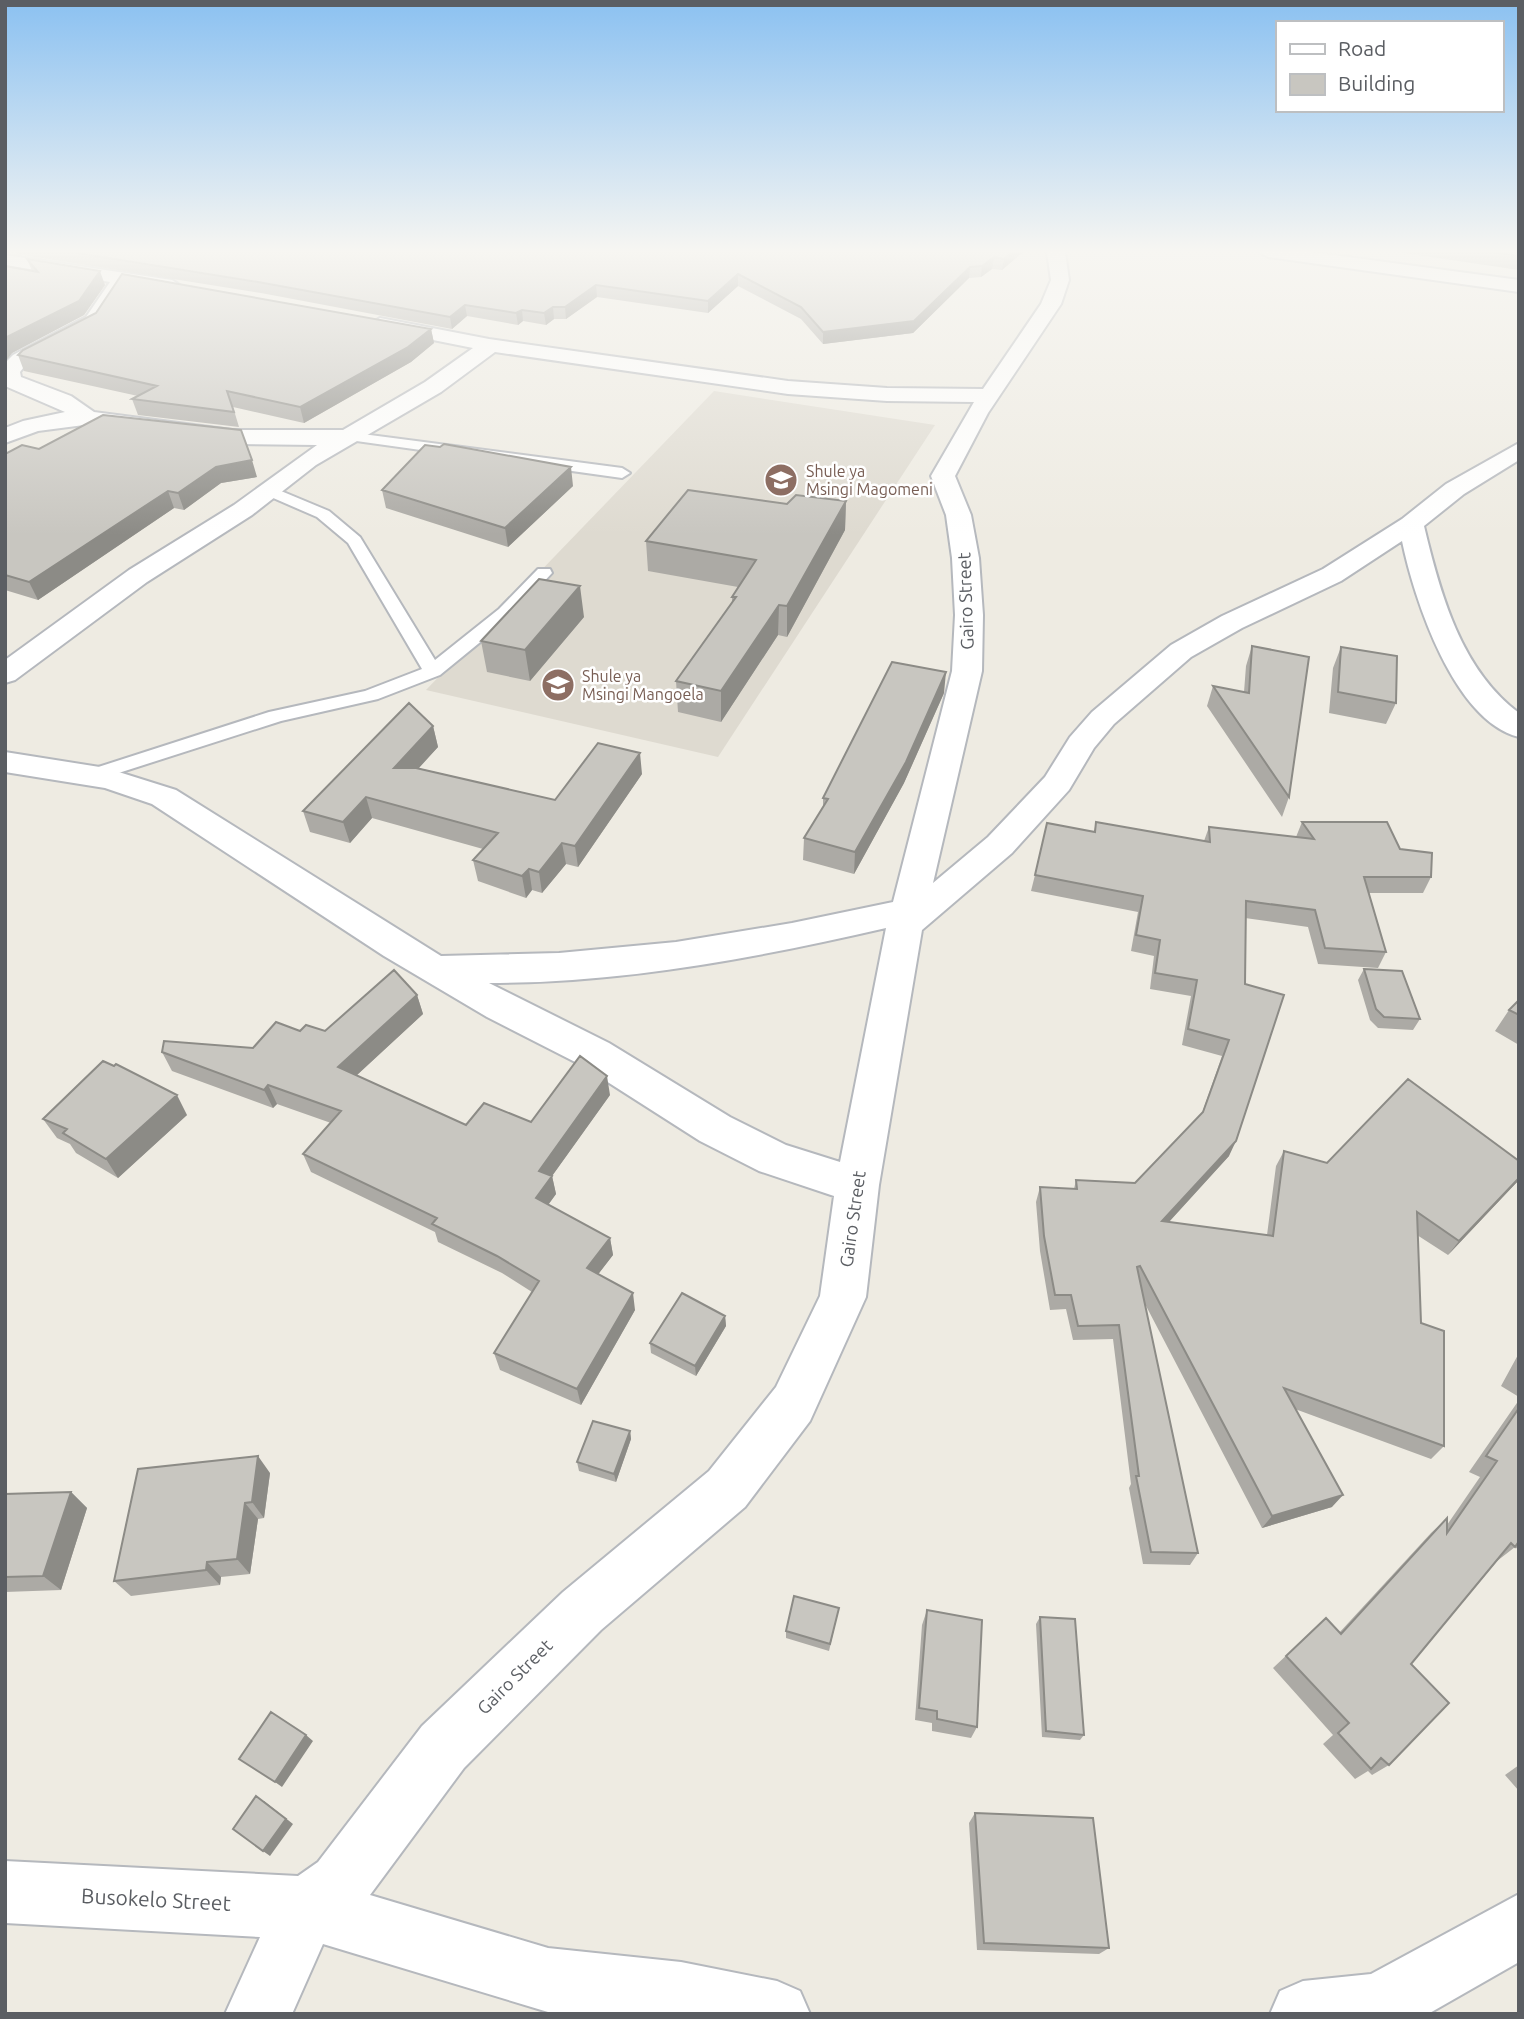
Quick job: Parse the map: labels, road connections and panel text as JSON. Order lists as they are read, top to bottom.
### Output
{
  "streets": {
    "street": ["Gairo Street", "Busokelo Street"]
  },
  "crossings": [
    ["Gairo Street", "Busokelo Street"]
  ],
  "places": {
    "school or university": ["Shule ya Msingi Magomeni", "Shule ya Msingi Mangoela"]
  },
  "legend": ["Road", "Building"]
}
